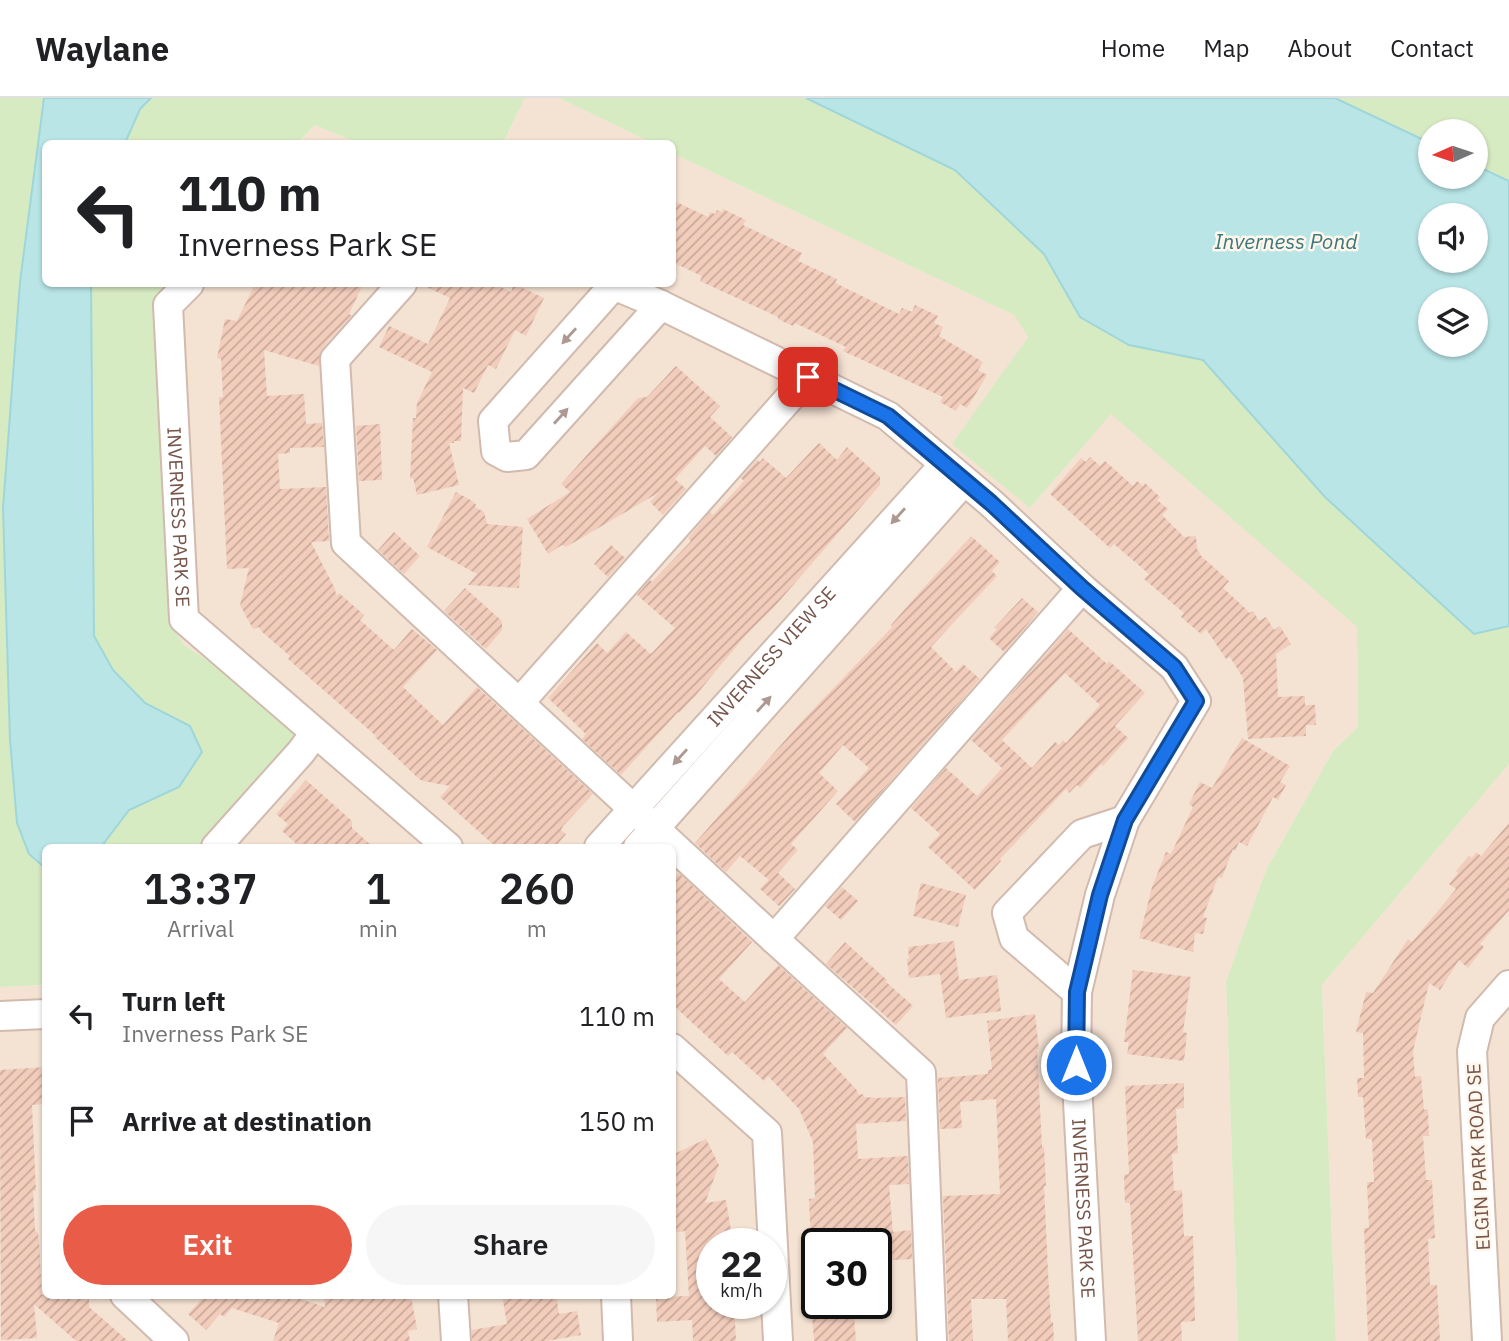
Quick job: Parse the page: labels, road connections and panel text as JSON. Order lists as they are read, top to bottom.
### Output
{
  "streets": {
    "street": ["INVERNESS PARK SE", "INVERNESS VIEW SE", "ELGIN PARK ROAD SE"]
  },
  "crossings": [
    ["INVERNESS PARK SE", "INVERNESS VIEW SE"]
  ],
  "water": ["Inverness Pond"],
  "north": "left",
  "page": {
    "header": "Waylane",
    "nav": [
      "Home",
      "Map",
      "About",
      "Contact"
    ],
    "turn": ["110 m", "Inverness Park SE"],
    "eta": [
      "13:37",
      "Arrival",
      "1",
      "min",
      "260",
      "m"
    ],
    "list": [
      {
        "name": "Turn left",
        "note": "Inverness Park SE",
        "value": "110 m"
      },
      {
        "name": "Arrive at destination",
        "value": "150 m"
      }
    ],
    "buttons": ["Exit", "Share"],
    "speed": "22 km/h",
    "limit": "30"
  }
}
